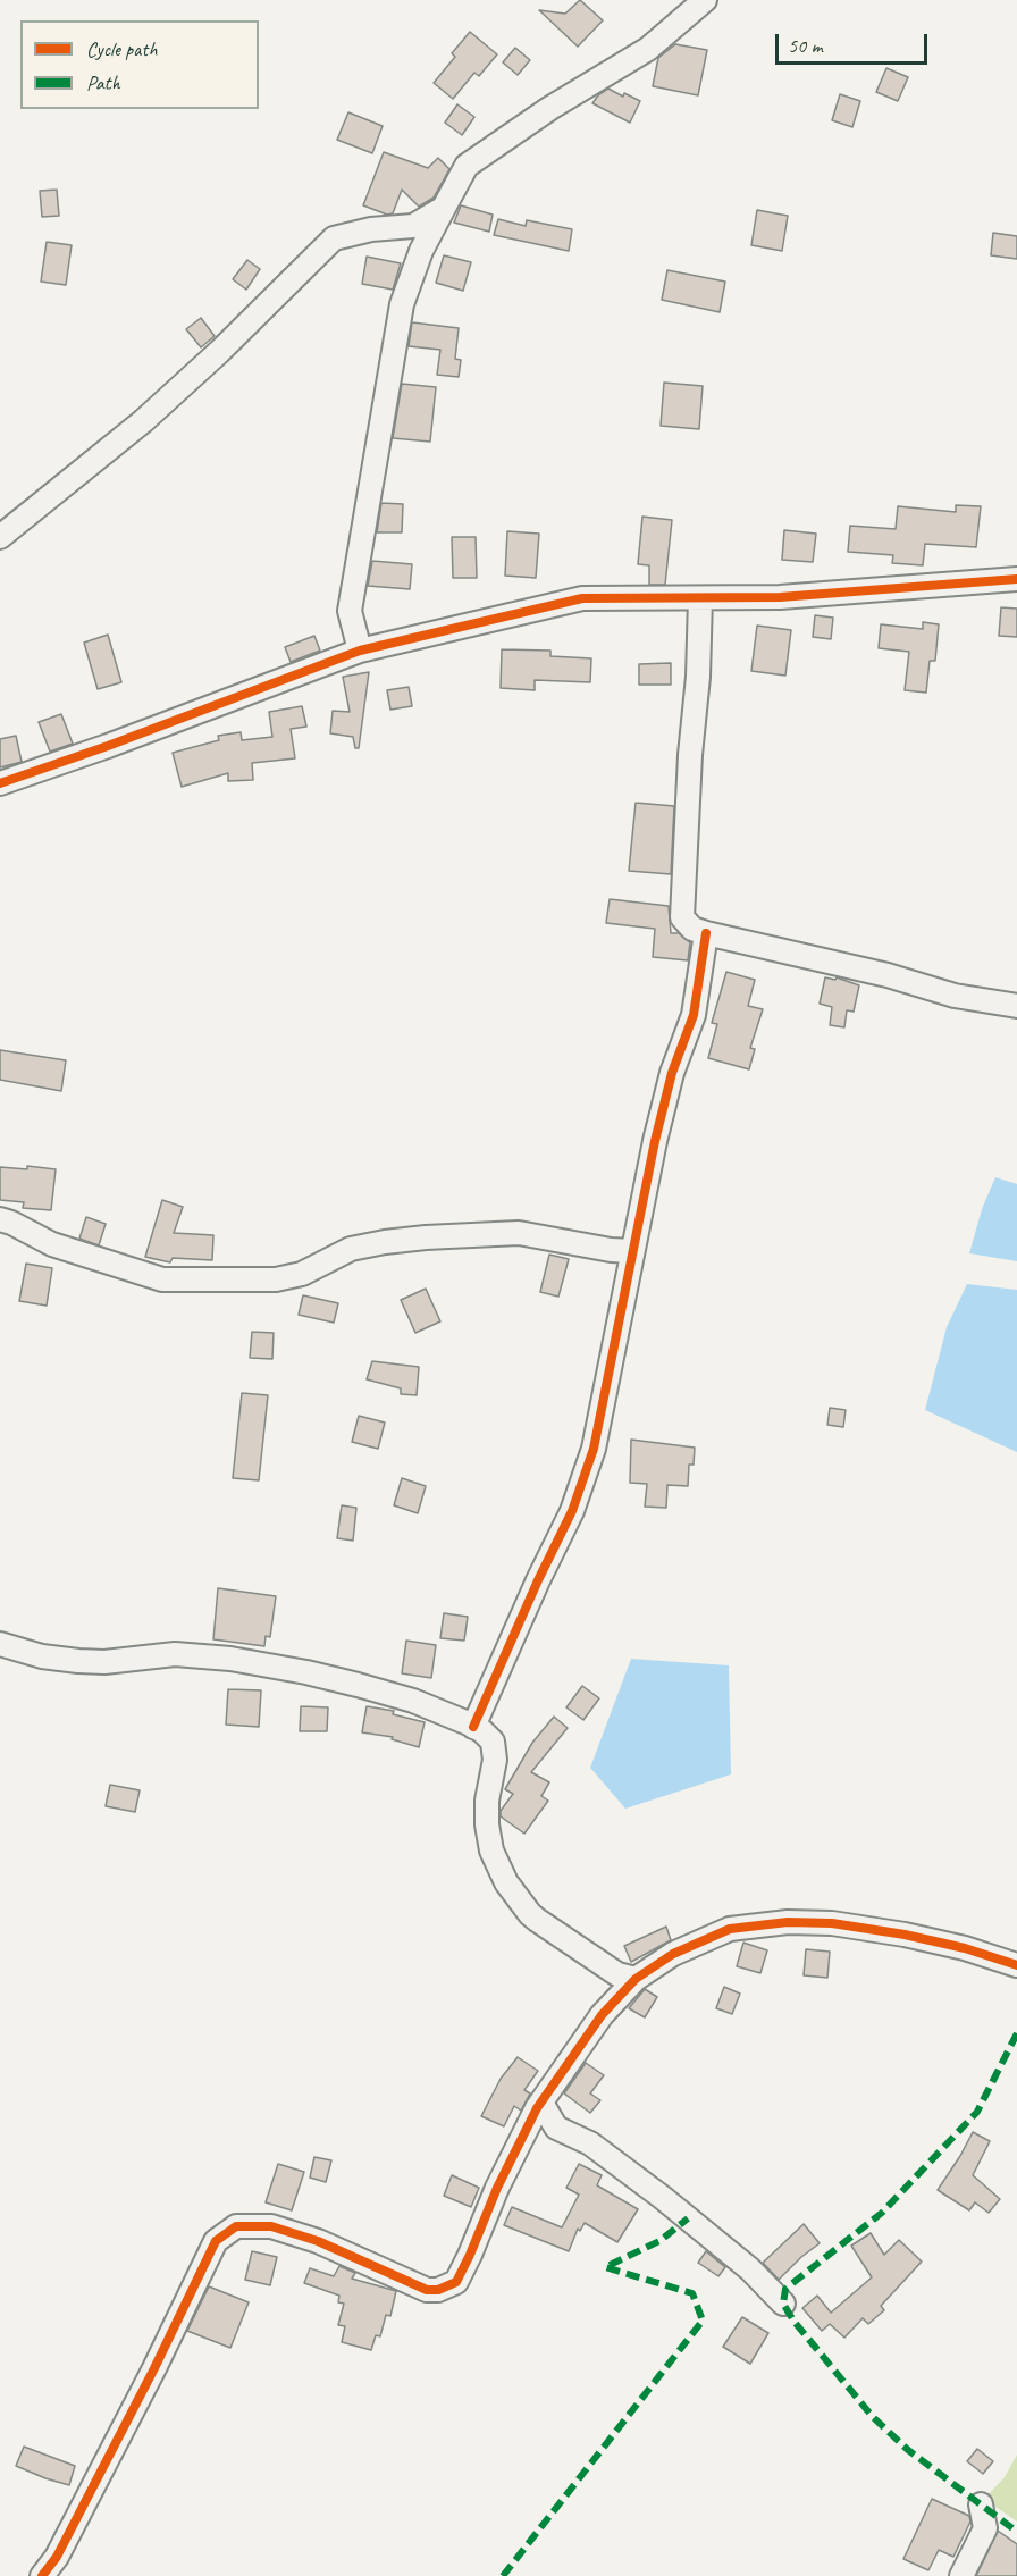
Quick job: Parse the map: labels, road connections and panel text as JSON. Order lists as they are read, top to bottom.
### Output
{
  "legend": ["Cycle path", "Path"],
  "scale_bar": "50 m"
}
